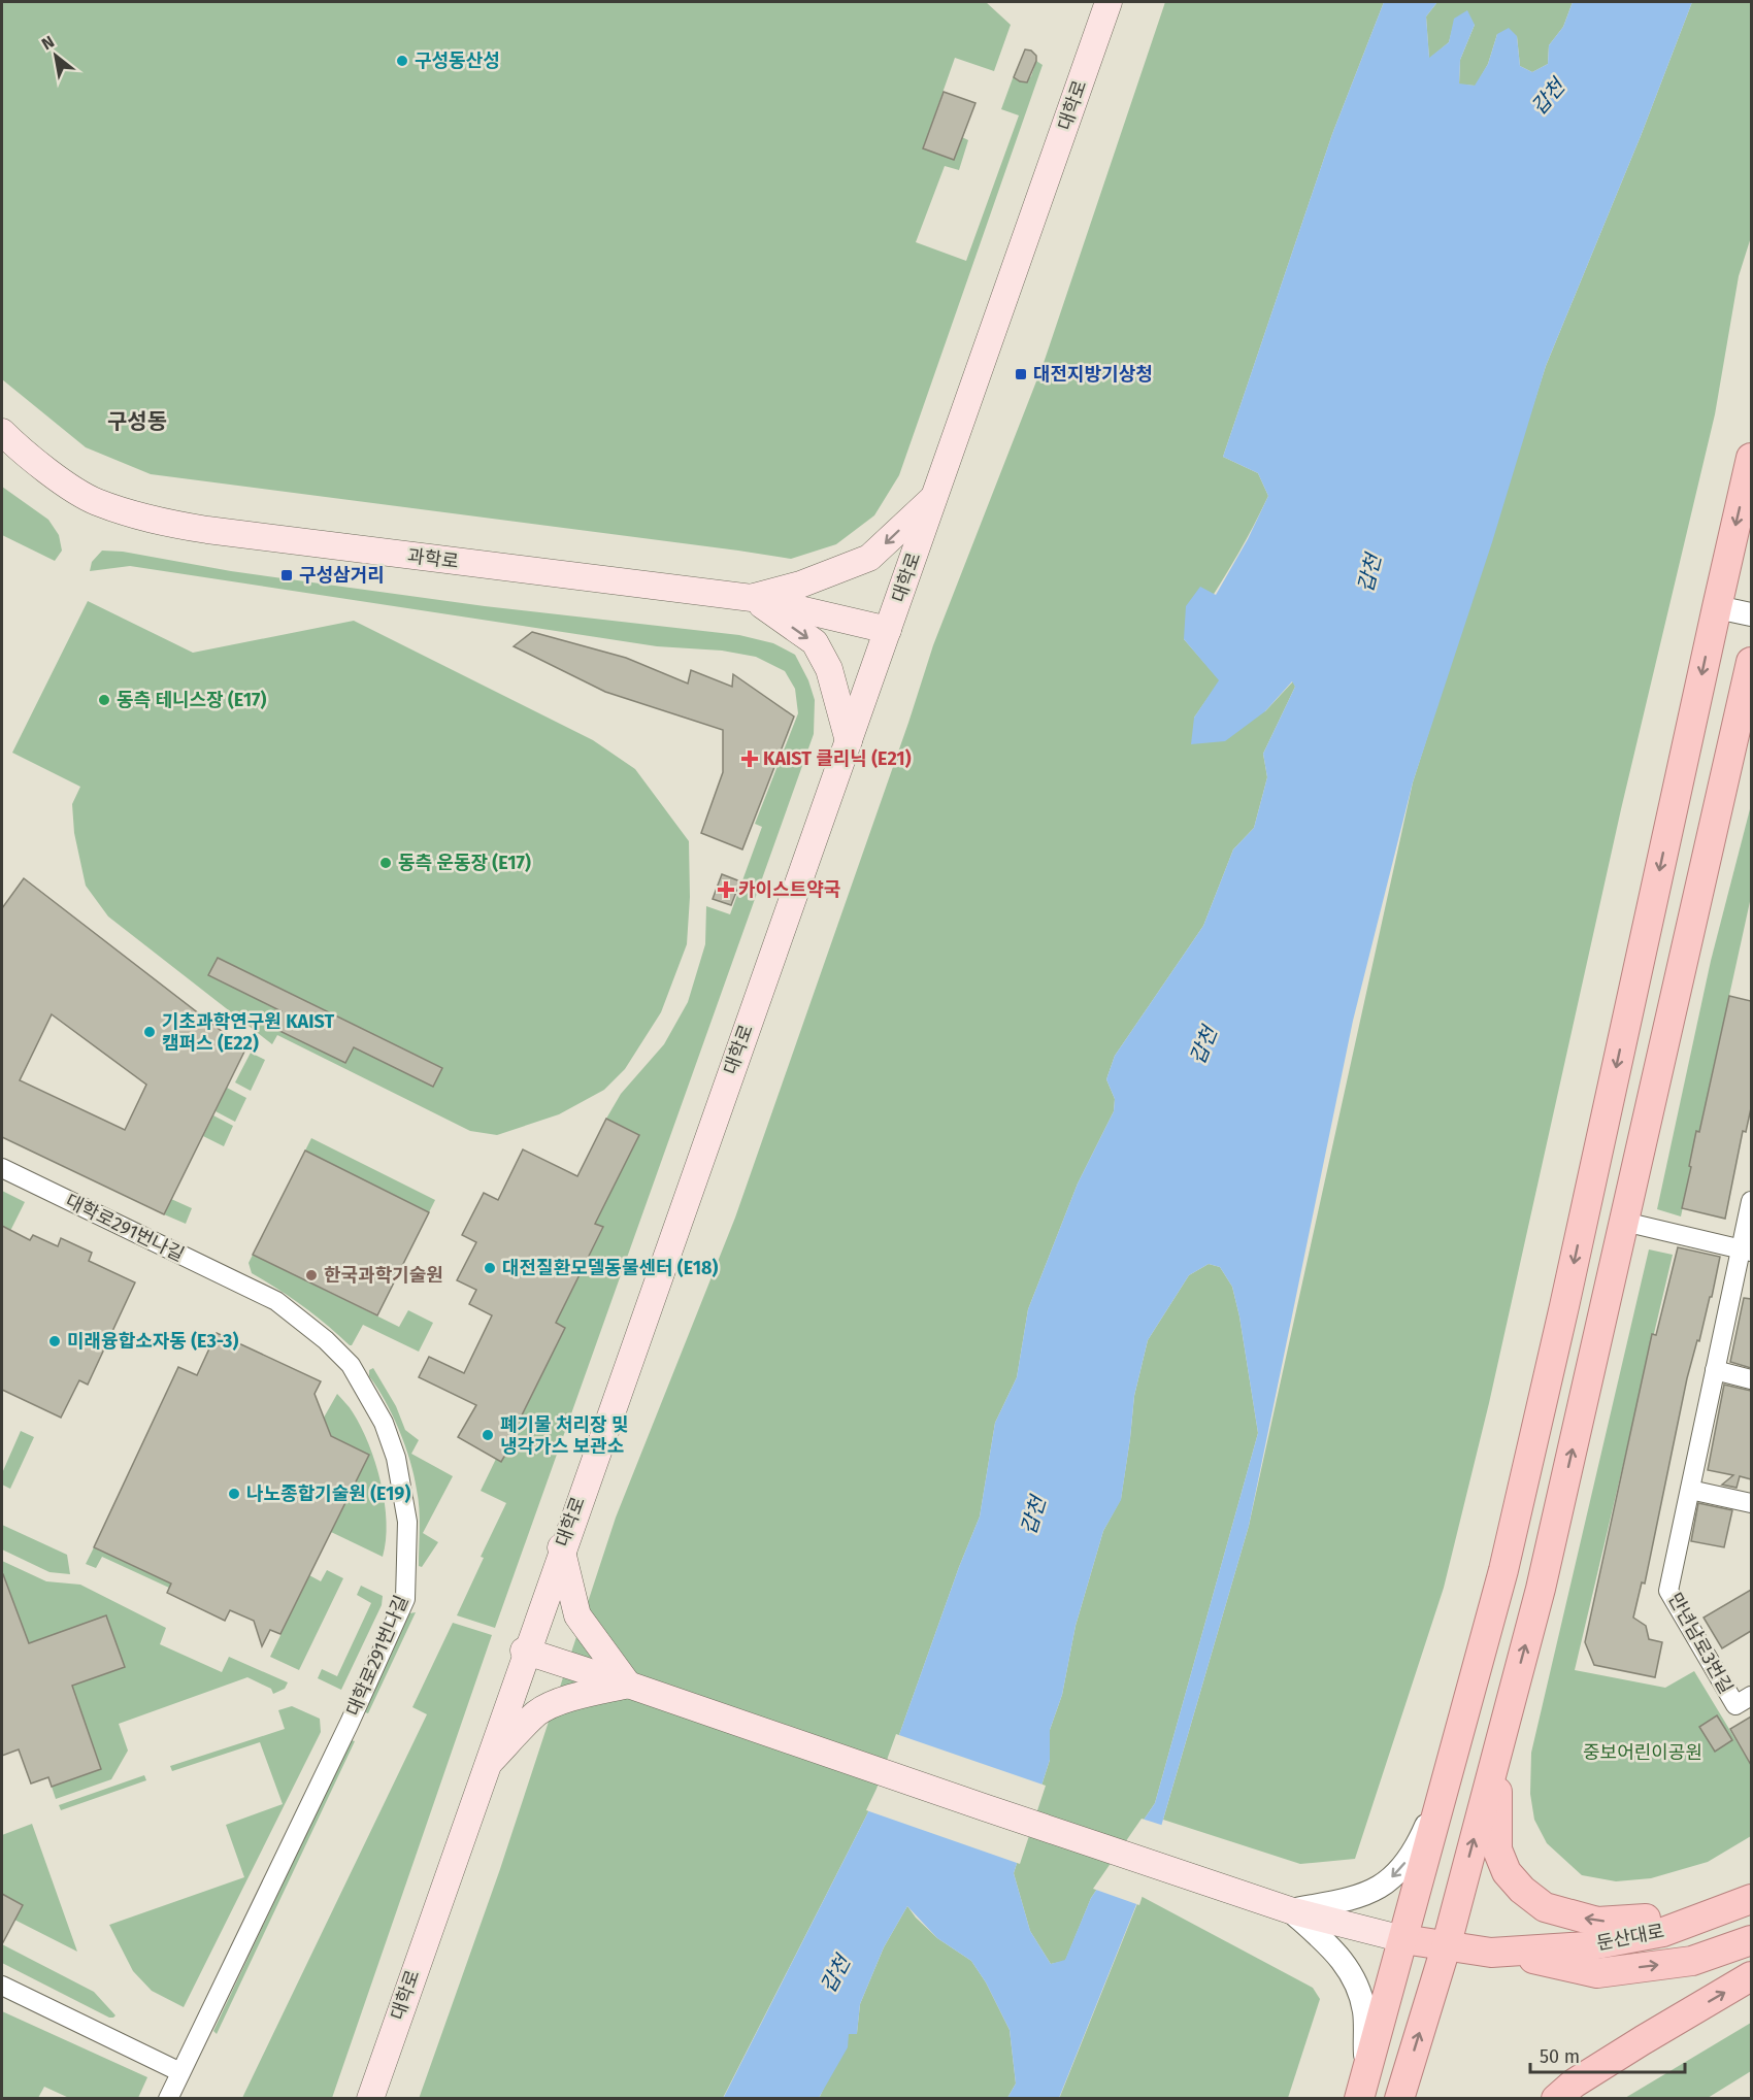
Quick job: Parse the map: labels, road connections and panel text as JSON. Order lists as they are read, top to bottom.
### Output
{
  "streets": {
    "main road": ["대학로", "과학로", "둔산대로"],
    "street": ["대학로291번나길", "만년남로3번길"]
  },
  "crossings": [
    ["대학로", "과학로"]
  ],
  "districts": ["구성동"],
  "water": ["갑천"],
  "parks": ["중보어린이공원"],
  "places": {
    "other": [
      "구성동산성",
      "동측 테니스장 (E17)",
      "동측 운동장 (E17)",
      "기초과학연구원 KAIST 캠퍼스 (E22)",
      "대전질환모델동물센터 (E18)",
      "한국과학기술원",
      "미래융합소자동 (E3-3)",
      "폐기물 처리장 및 냉각가스 보관소",
      "나노종합기술원 (E19)"
    ],
    "transit": ["대전지방기상청", "구성삼거리"],
    "health": ["KAIST 클리닉 (E21)", "카이스트약국"]
  },
  "scale_bar": "50 m",
  "north": "top left"
}
